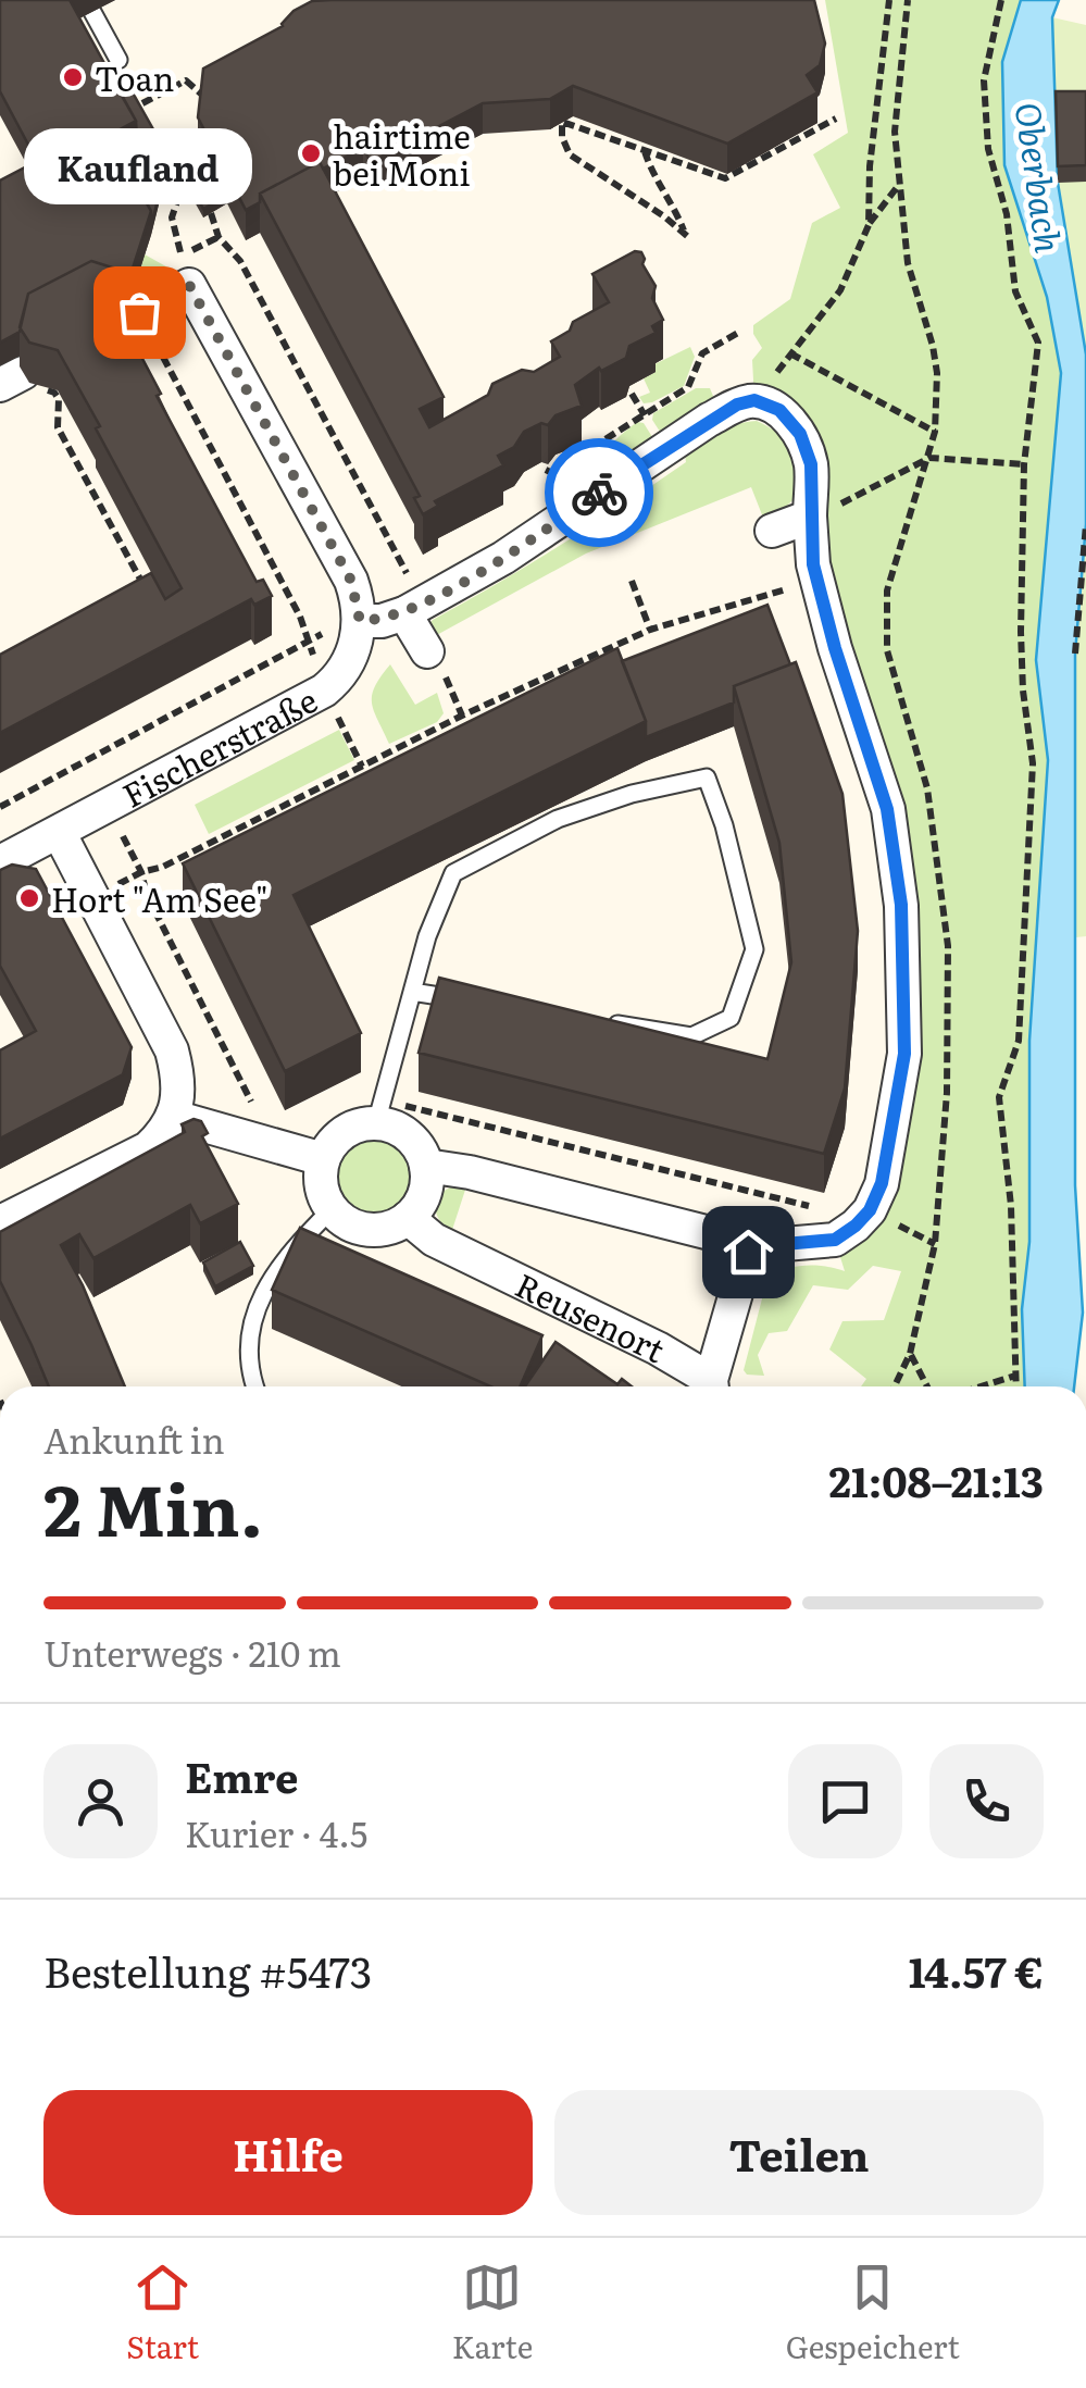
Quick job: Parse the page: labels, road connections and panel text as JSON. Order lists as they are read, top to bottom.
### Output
{
  "streets": {
    "street": ["Fischerstraße", "Reusenort"]
  },
  "water": ["Oberbach"],
  "places": [
    "Toan",
    "hairtime bei Moni",
    "Kaufland",
    "Hort \"Am See\""
  ],
  "page": {
    "bubble": "Kaufland",
    "heading": ["2 Min.", "Ankunft in", "21:08–21:13"],
    "panel": [
      "Emre",
      "Kurier · 4.5",
      "Bestellung #5473",
      "14.57 €"
    ],
    "bar": "Unterwegs · 210 m",
    "buttons": ["Hilfe", "Teilen"],
    "tabs": ["Start", "Karte", "Gespeichert"]
  }
}
